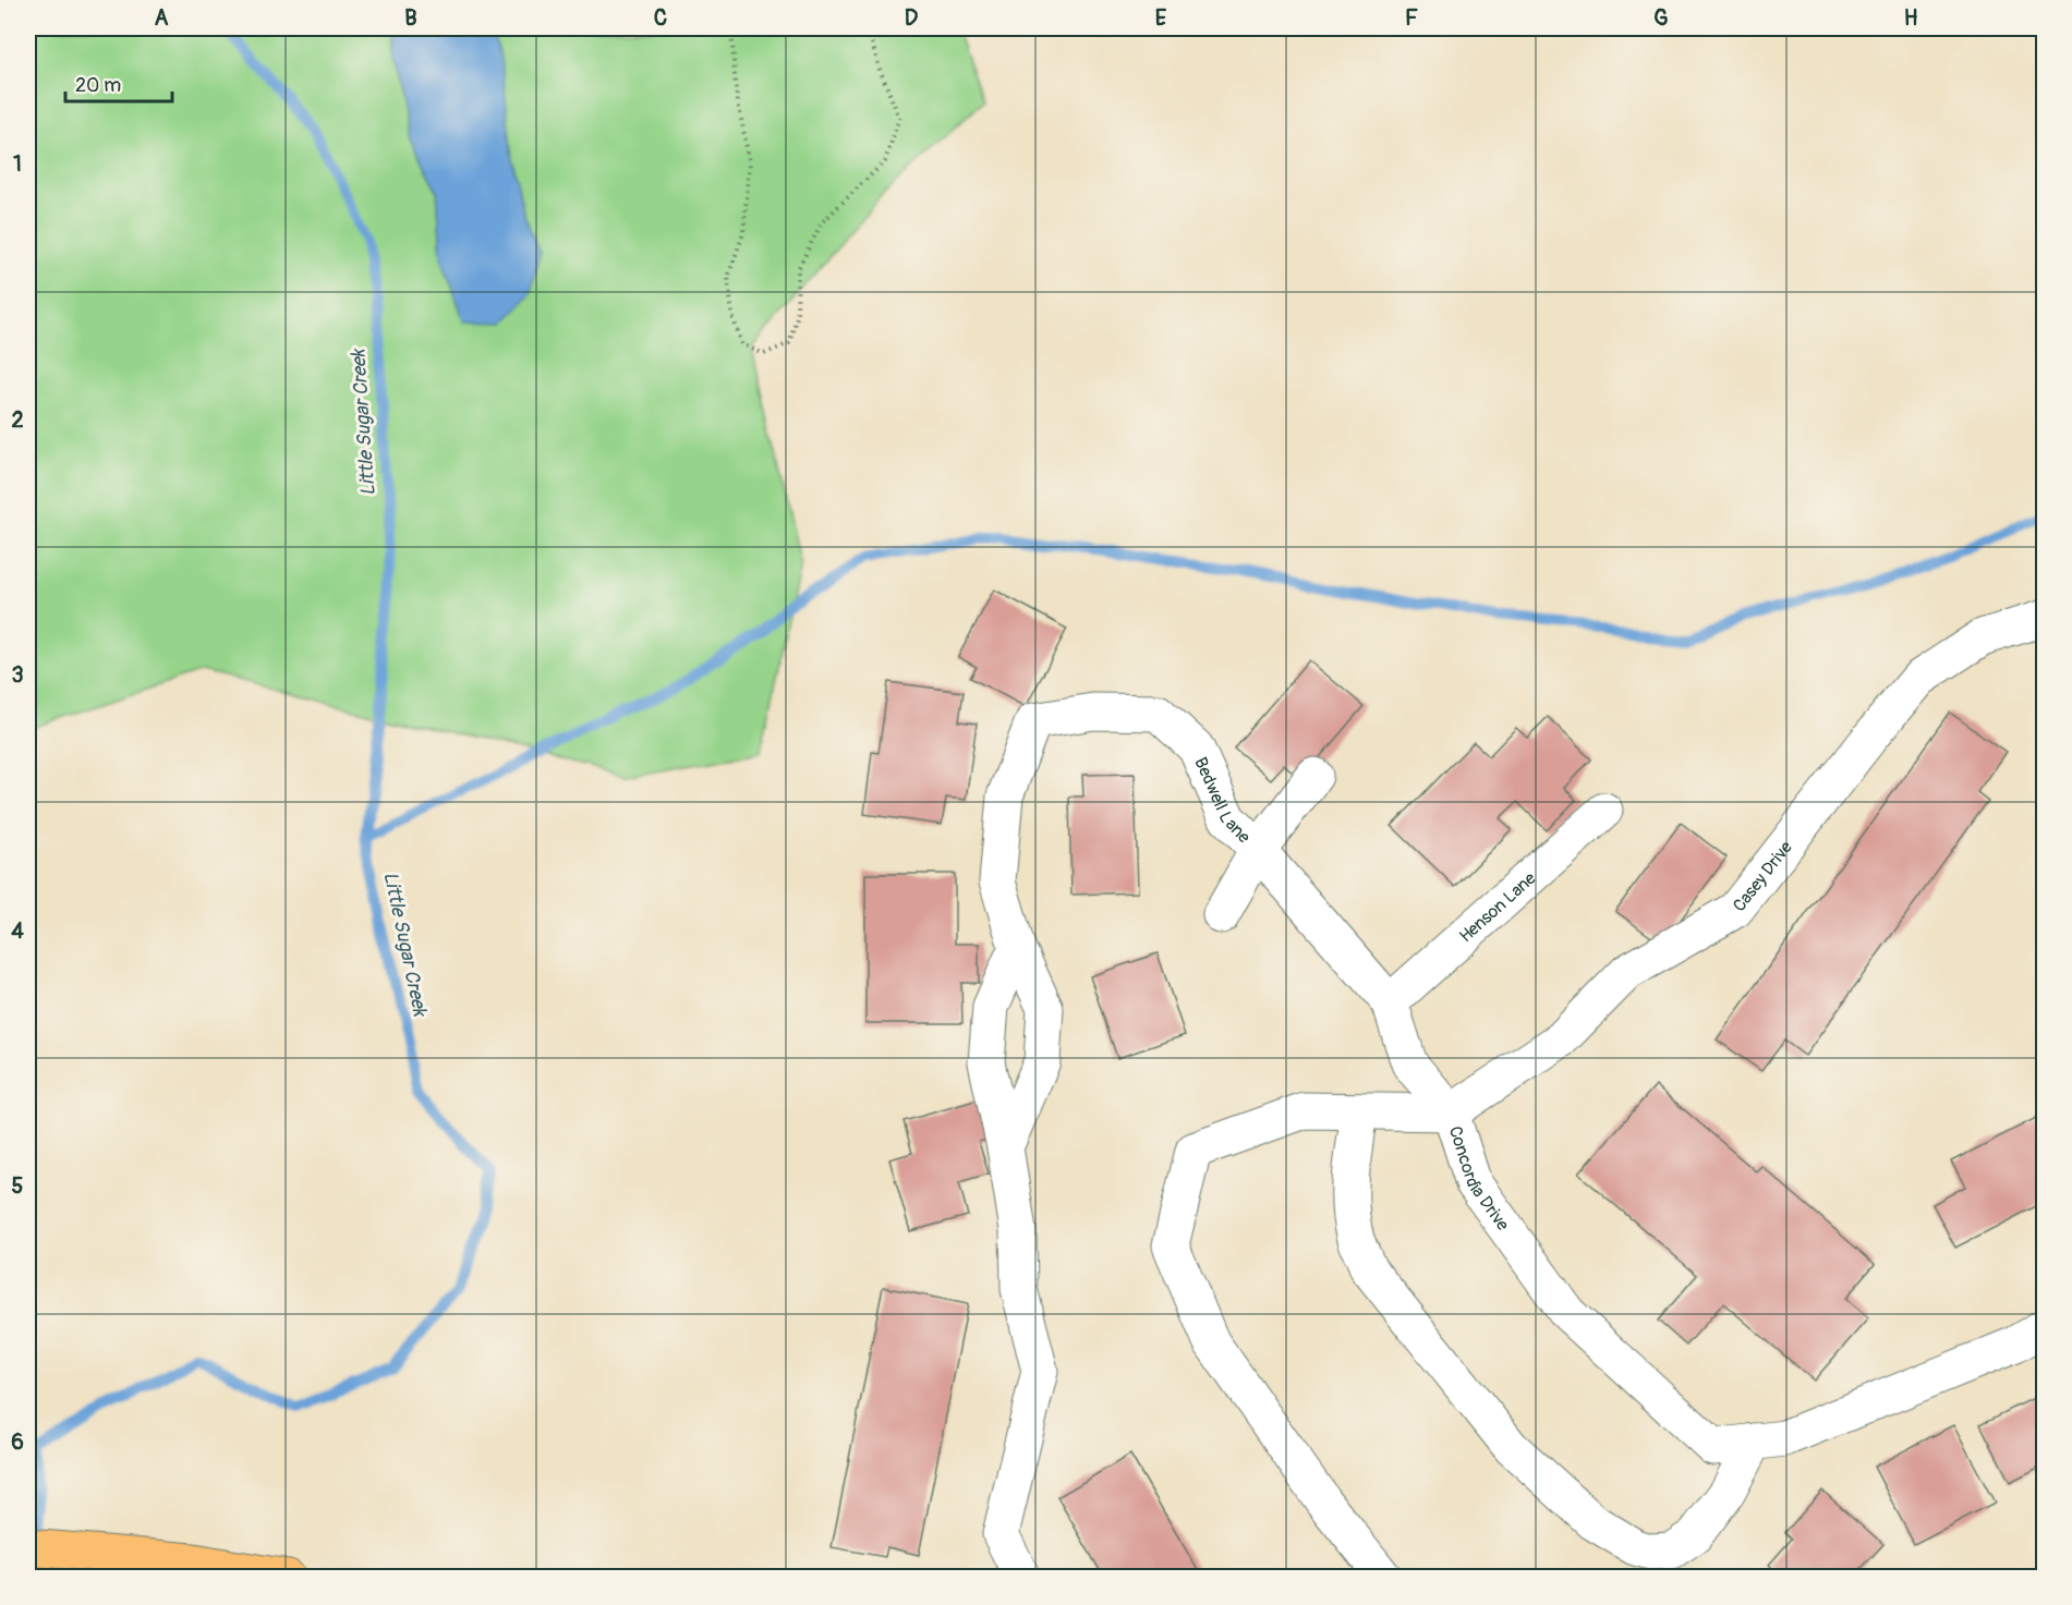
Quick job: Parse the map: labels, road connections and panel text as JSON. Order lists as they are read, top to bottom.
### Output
{
  "streets": {
    "street": [
      "Bedwell Lane",
      "Casey Drive",
      "Henson Lane",
      "Concordia Drive"
    ]
  },
  "crossings": [
    ["Bedwell Lane", "Casey Drive"],
    ["Bedwell Lane", "Henson Lane"],
    ["Bedwell Lane", "Concordia Drive"],
    ["Casey Drive", "Concordia Drive"]
  ],
  "water": ["Little Sugar Creek"],
  "scale_bar": "20 m",
  "grid": {
    "columns": [
      "A",
      "B",
      "C",
      "D",
      "E",
      "F",
      "G",
      "H"
    ],
    "rows": [
      "1",
      "2",
      "3",
      "4",
      "5",
      "6"
    ]
  }
}
